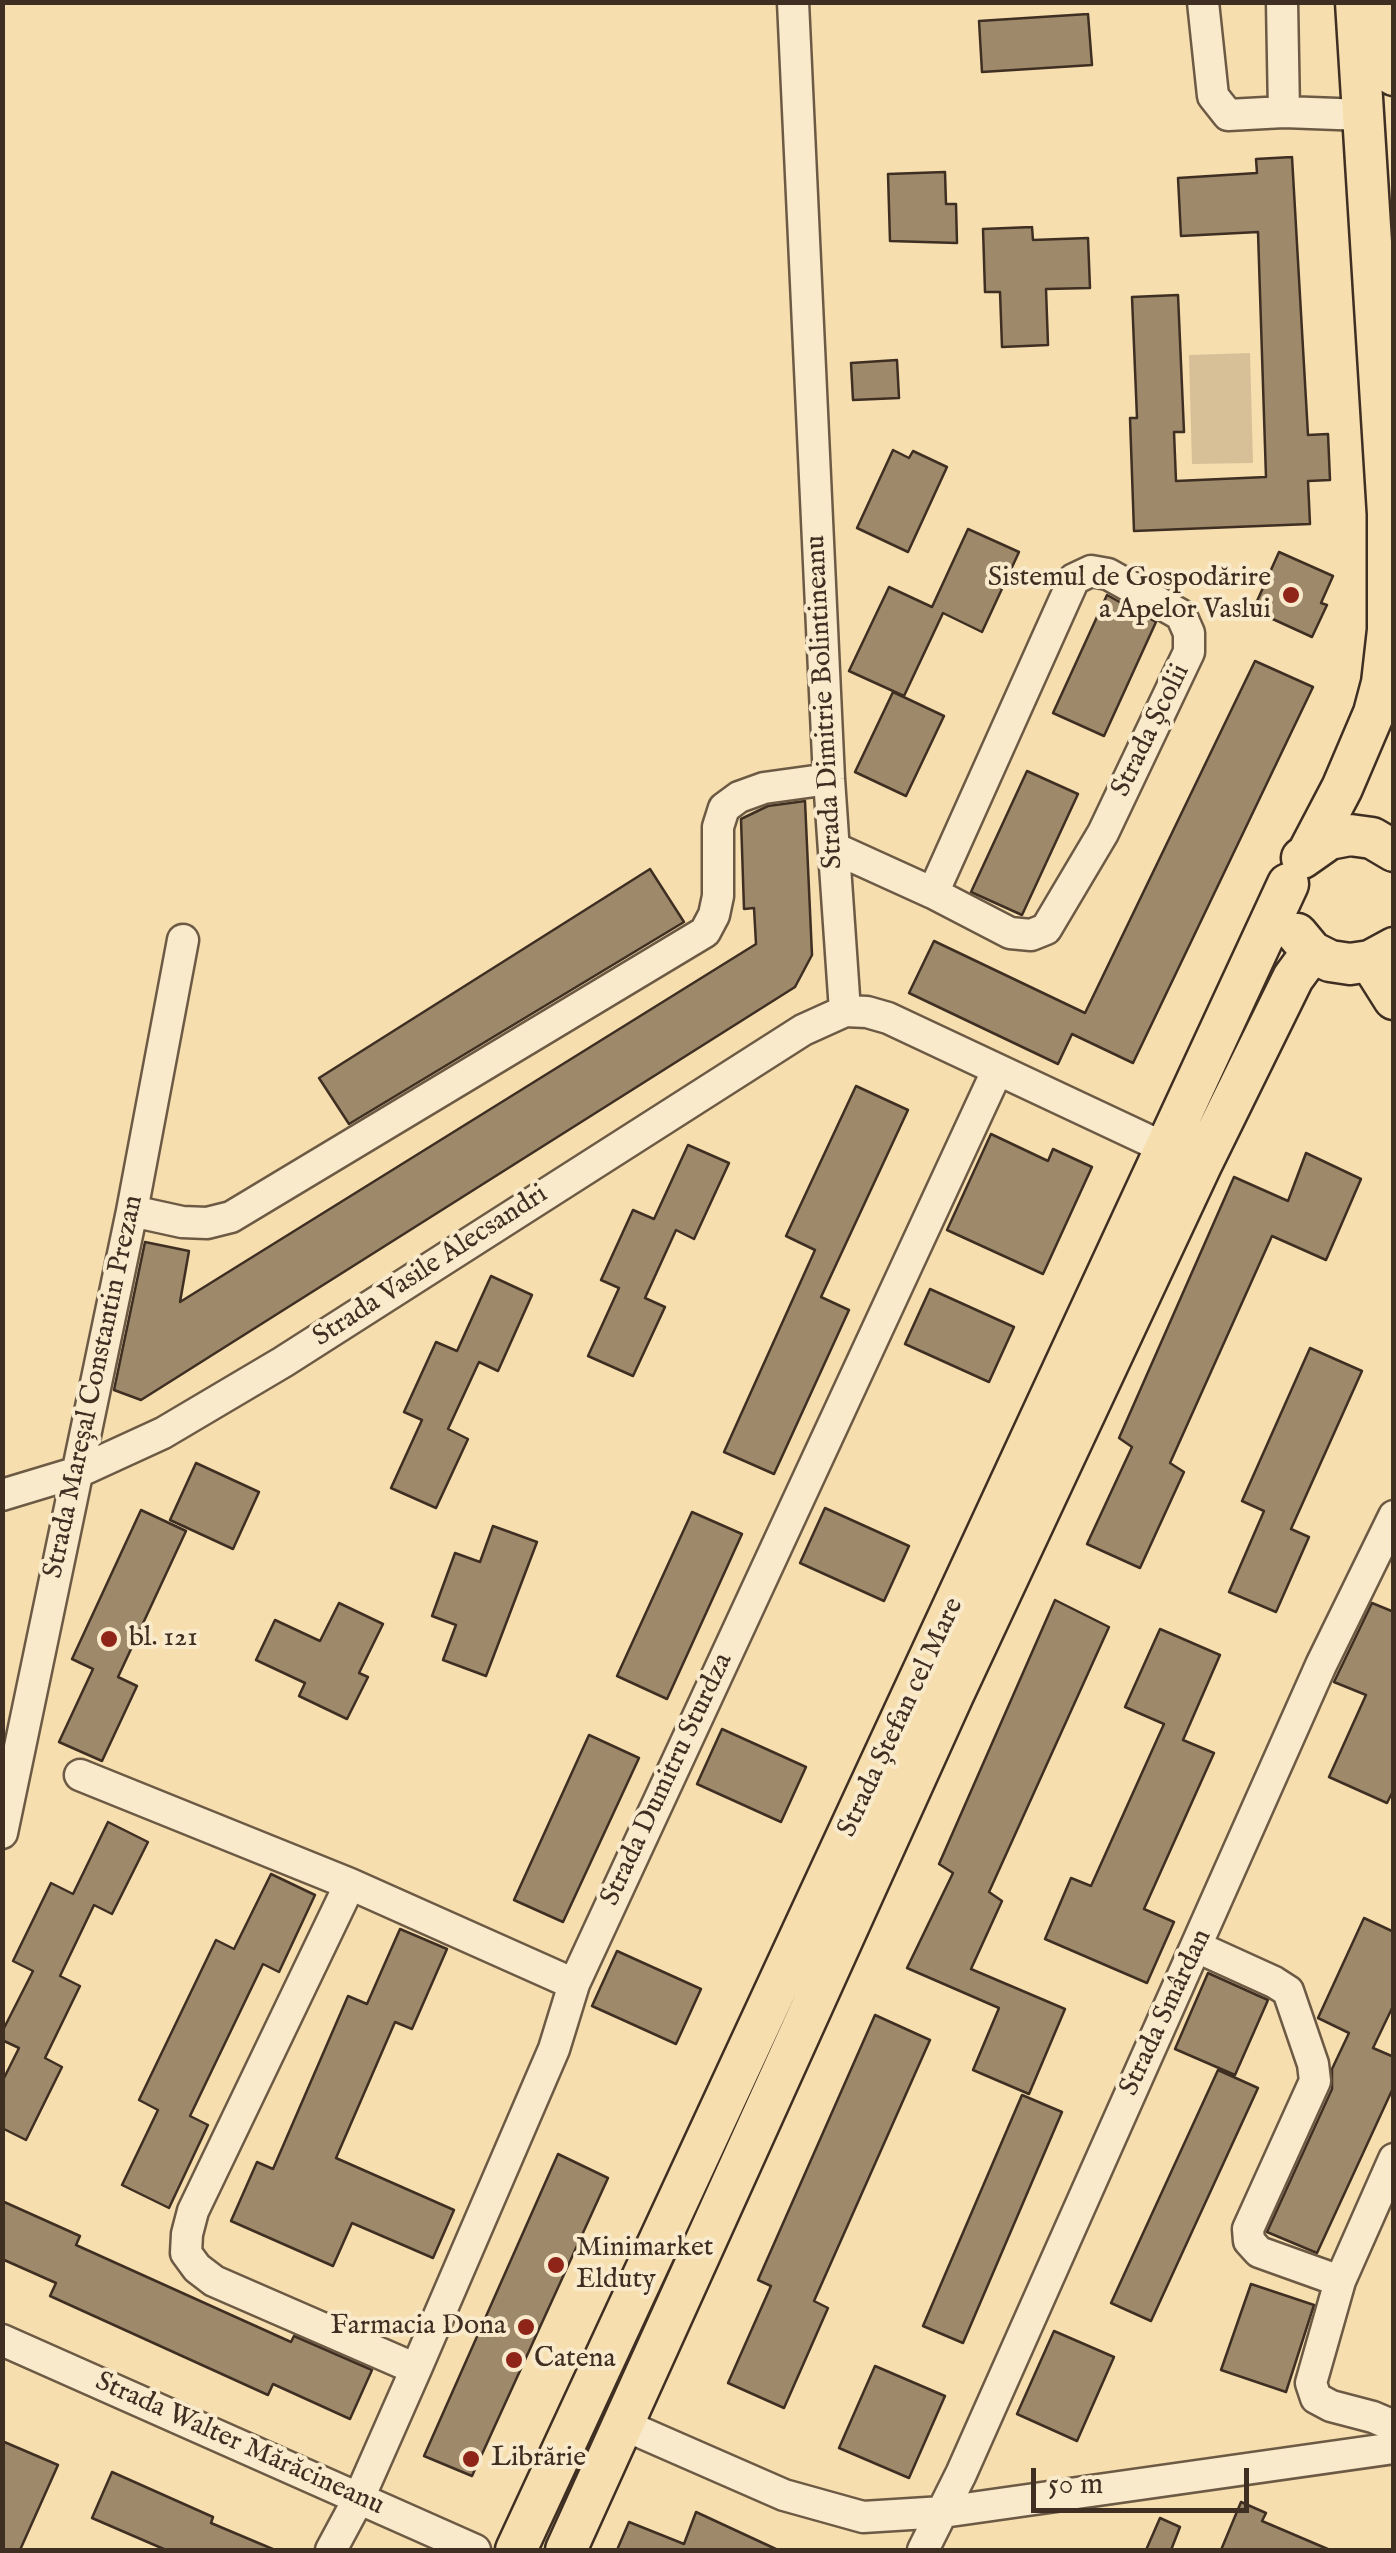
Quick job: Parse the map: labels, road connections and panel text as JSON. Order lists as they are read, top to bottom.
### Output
{
  "streets": {
    "main road": ["Strada Ștefan cel Mare"],
    "street": [
      "Strada Dimitrie Bolintineanu",
      "Strada Școlii",
      "Strada Vasile Alecsandri",
      "Strada Mareșal Constantin Prezan",
      "Strada Dumitru Sturdza",
      "Strada Smârdan",
      "Strada Walter Mărăcineanu"
    ]
  },
  "crossings": [
    ["Strada Dimitrie Bolintineanu", "Strada Școlii"],
    ["Strada Dimitrie Bolintineanu", "Strada Vasile Alecsandri"],
    ["Strada Vasile Alecsandri", "Strada Mareșal Constantin Prezan"],
    ["Strada Dumitru Sturdza", "Strada Walter Mărăcineanu"]
  ],
  "places": [
    "Sistemul de Gospodărire a Apelor Vaslui",
    "bl. 121",
    "Minimarket Elduty",
    "Farmacia Dona",
    "Catena",
    "Librărie"
  ],
  "scale_bar": "50 m"
}
